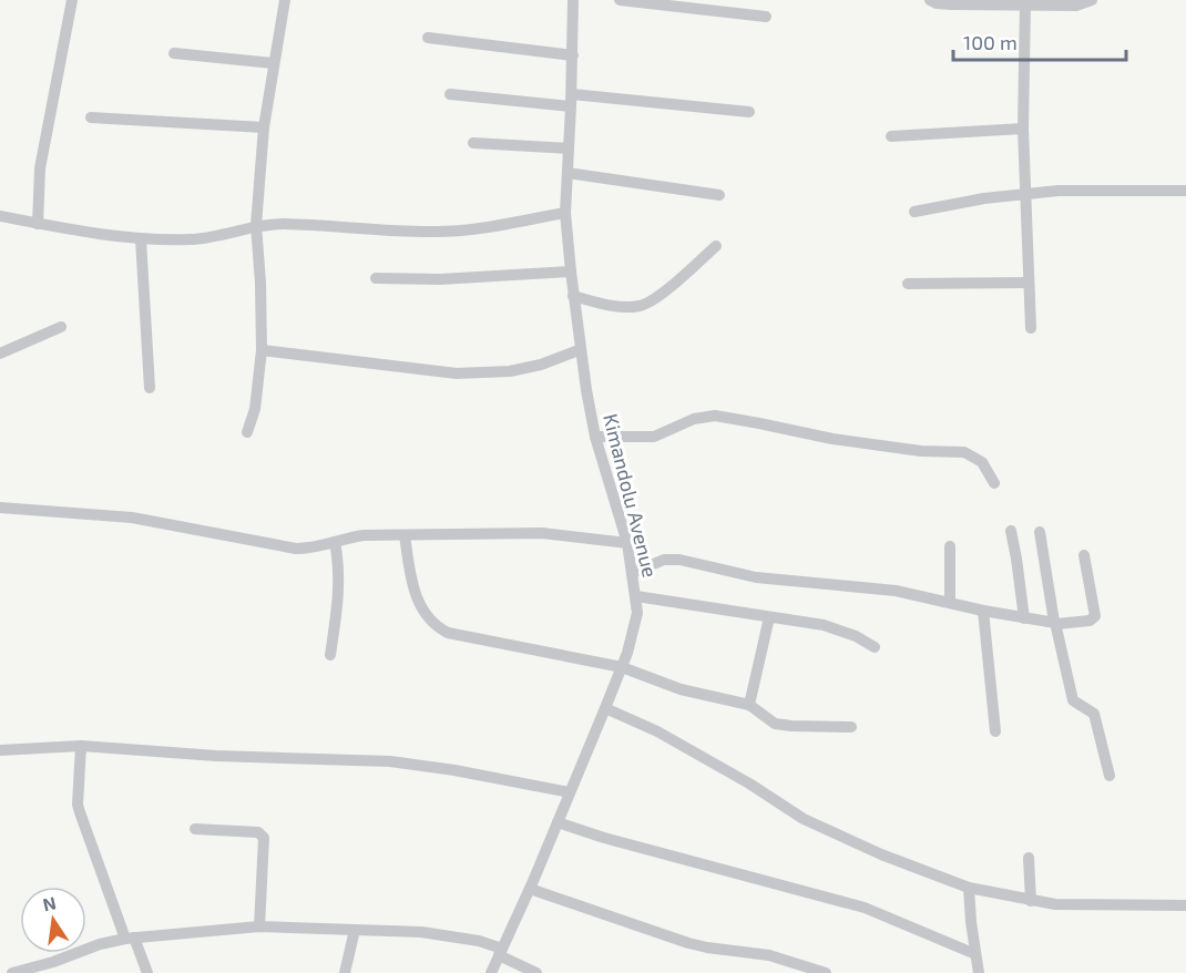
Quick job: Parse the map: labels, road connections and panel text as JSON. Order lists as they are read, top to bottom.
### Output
{
  "streets": {
    "street": ["Kimandolu Avenue"]
  },
  "scale_bar": "100 m",
  "north": "top"
}
